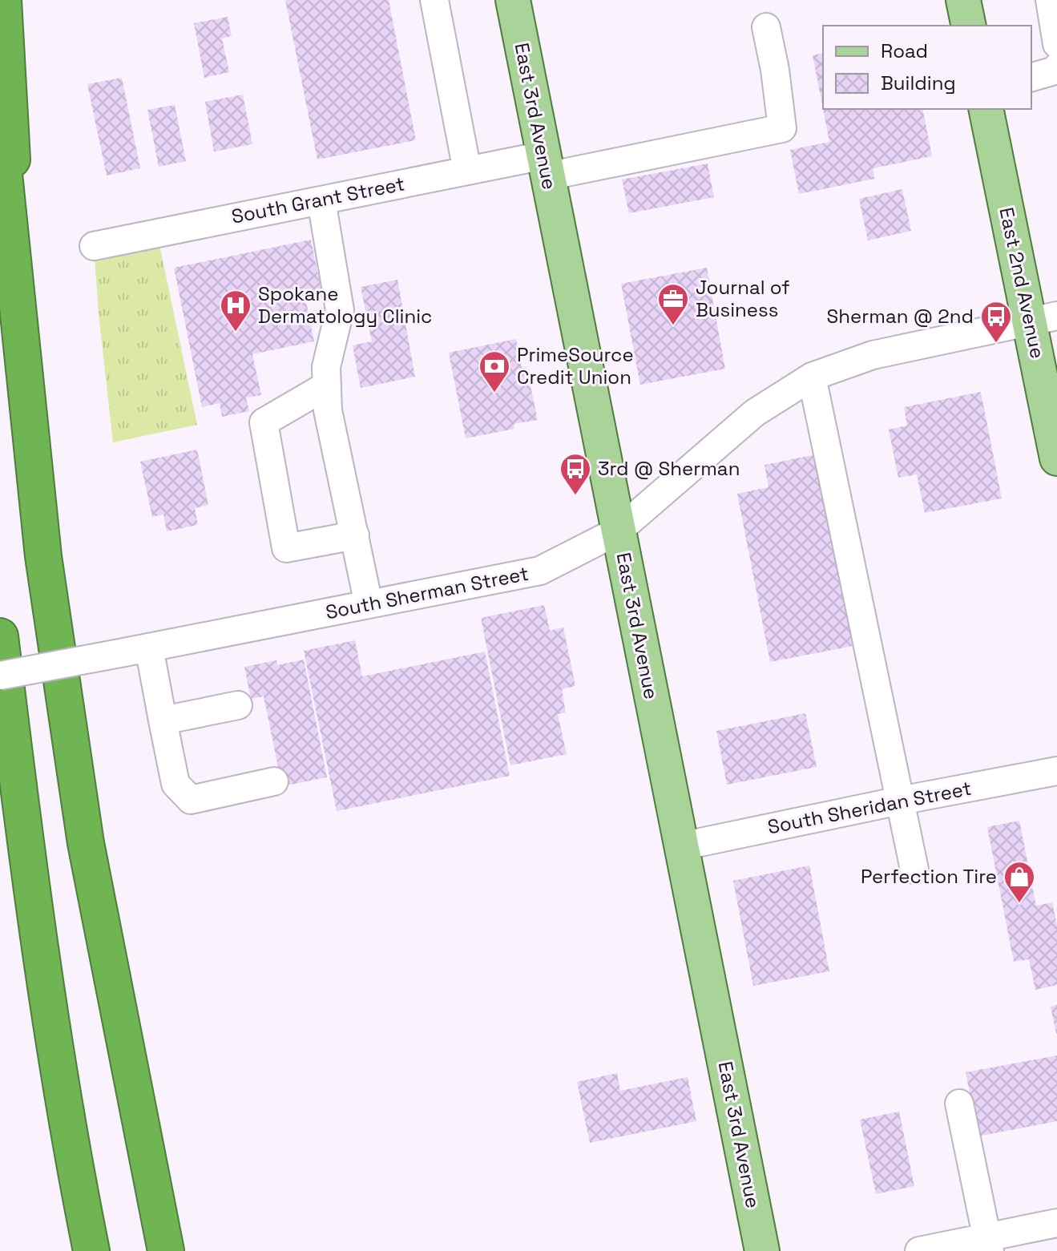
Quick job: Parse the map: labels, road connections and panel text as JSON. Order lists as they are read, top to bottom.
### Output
{
  "streets": {
    "main road": ["East 3rd Avenue", "East 2nd Avenue"],
    "street": ["South Grant Street", "South Sherman Street", "South Sheridan Street"]
  },
  "crossings": [
    ["East 3rd Avenue", "South Grant Street"],
    ["East 3rd Avenue", "South Sherman Street"],
    ["East 3rd Avenue", "South Sheridan Street"],
    ["East 2nd Avenue", "South Sherman Street"]
  ],
  "places": {
    "office": ["Journal of Business"],
    "hospital": ["Spokane Dermatology Clinic"],
    "bus stop": ["Sherman @ 2nd", "3rd @ Sherman"],
    "bank": ["PrimeSource Credit Union"],
    "shop": ["Perfection Tire"]
  },
  "legend": ["Road", "Building"]
}
